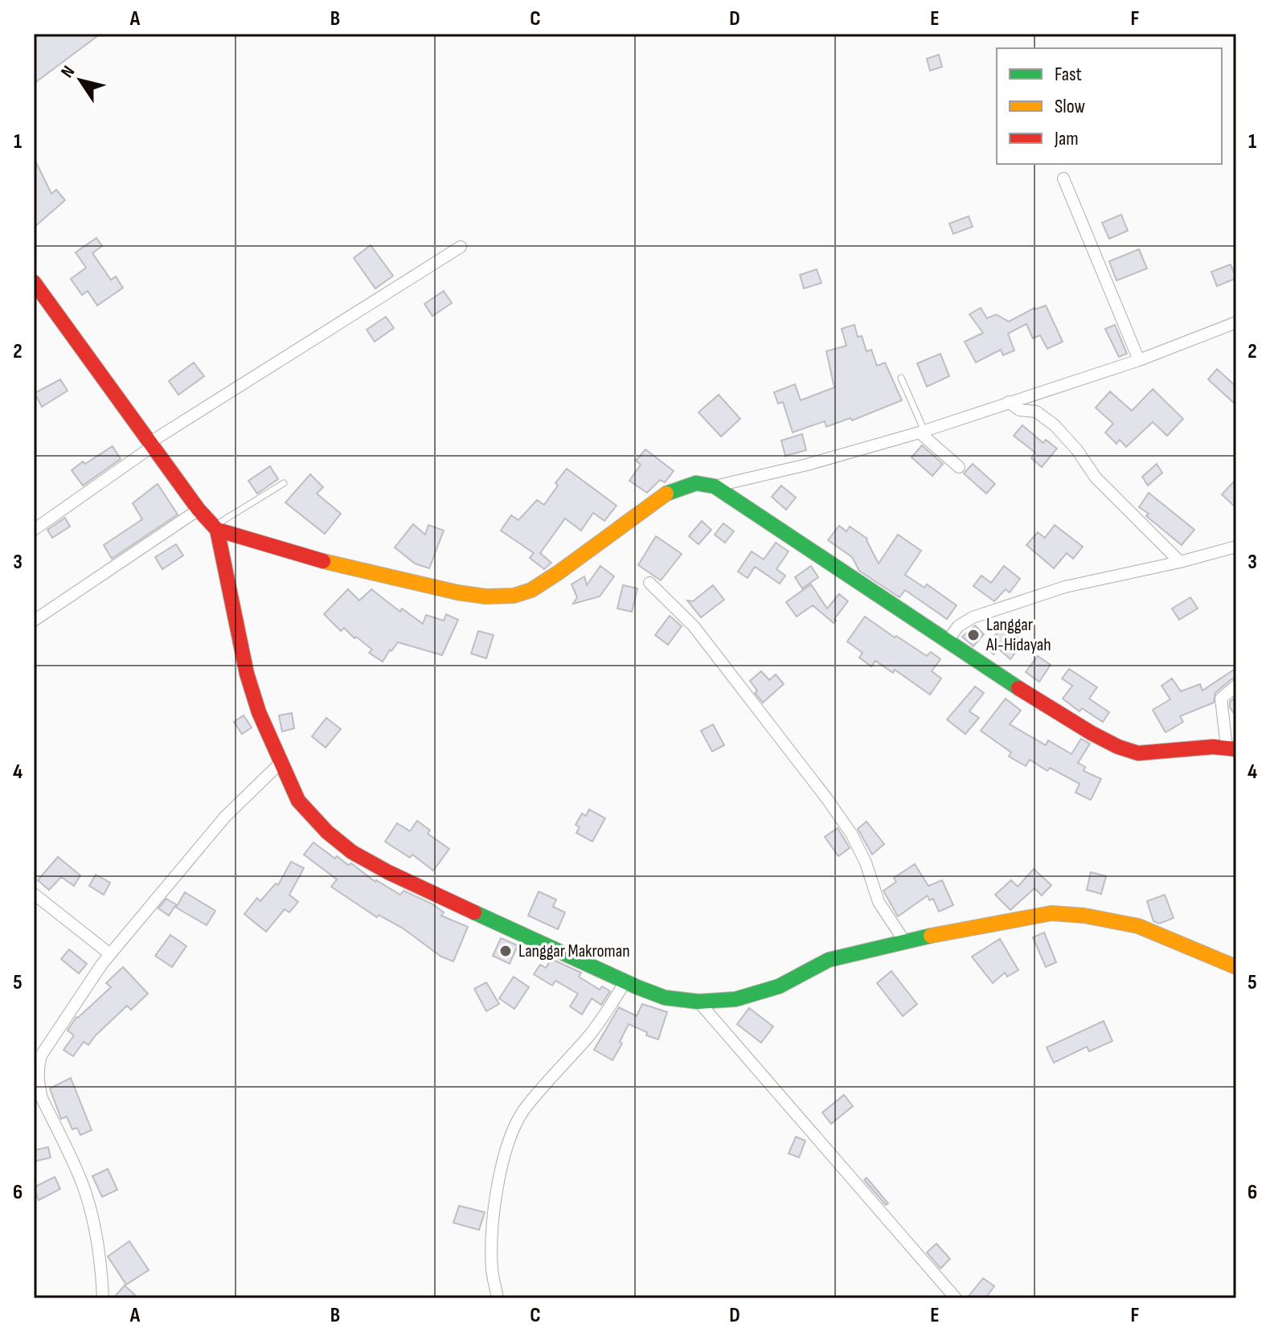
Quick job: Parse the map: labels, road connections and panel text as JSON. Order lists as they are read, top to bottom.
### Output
{
  "places": ["Langgar Al-Hidayah", "Langgar Makroman"],
  "legend": ["Fast", "Slow", "Jam"],
  "north": "top left",
  "grid": {
    "columns": [
      "A",
      "B",
      "C",
      "D",
      "E",
      "F"
    ],
    "rows": [
      "1",
      "2",
      "3",
      "4",
      "5",
      "6"
    ]
  }
}
